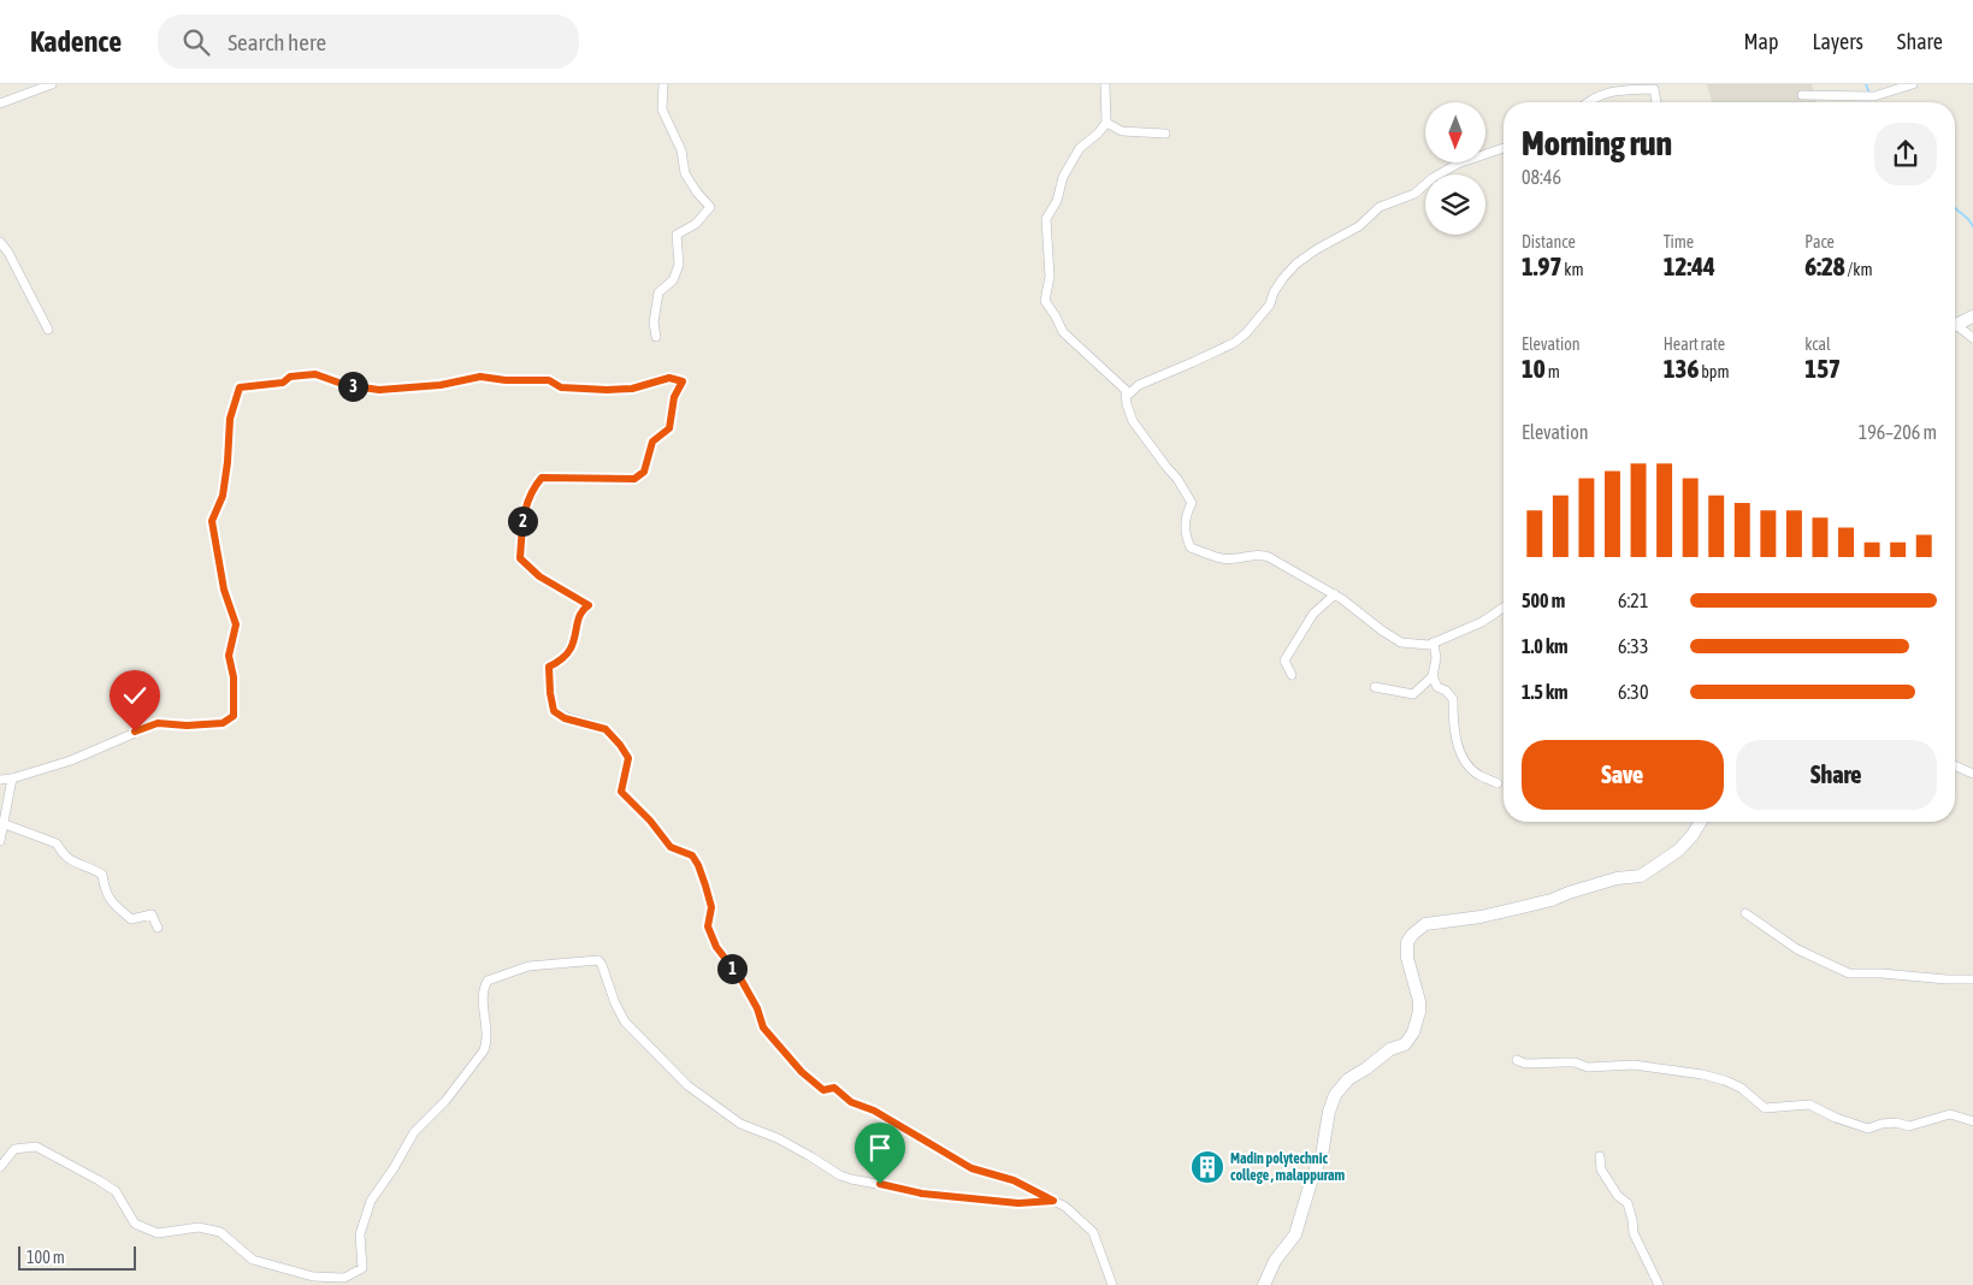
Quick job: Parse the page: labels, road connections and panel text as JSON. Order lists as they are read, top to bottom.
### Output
{
  "places": {
    "building": ["Madin polytechnic college , malappuram"]
  },
  "scale_bar": "100 m",
  "north": "bottom",
  "page": {
    "header": "Kadence",
    "search": "Search here",
    "nav": ["Map", "Layers", "Share"],
    "heading": ["Morning run", "08:46"],
    "stats": [
      ["Distance", "1.97 km"],
      ["Time", "12:44"],
      ["Pace", "6:28 /km"],
      ["Elevation", "10 m"],
      ["Heart rate", "136 bpm"],
      ["kcal", "157"]
    ],
    "pins": ["3", "2", "1"],
    "chart": ["Elevation", "196–206 m"],
    "list": [
      {
        "name": "500 m",
        "note": "6:21"
      },
      {
        "name": "1.0 km",
        "note": "6:33"
      },
      {
        "name": "1.5 km",
        "note": "6:30"
      }
    ],
    "buttons": ["Save", "Share"],
    "scale": "100 m"
  }
}
